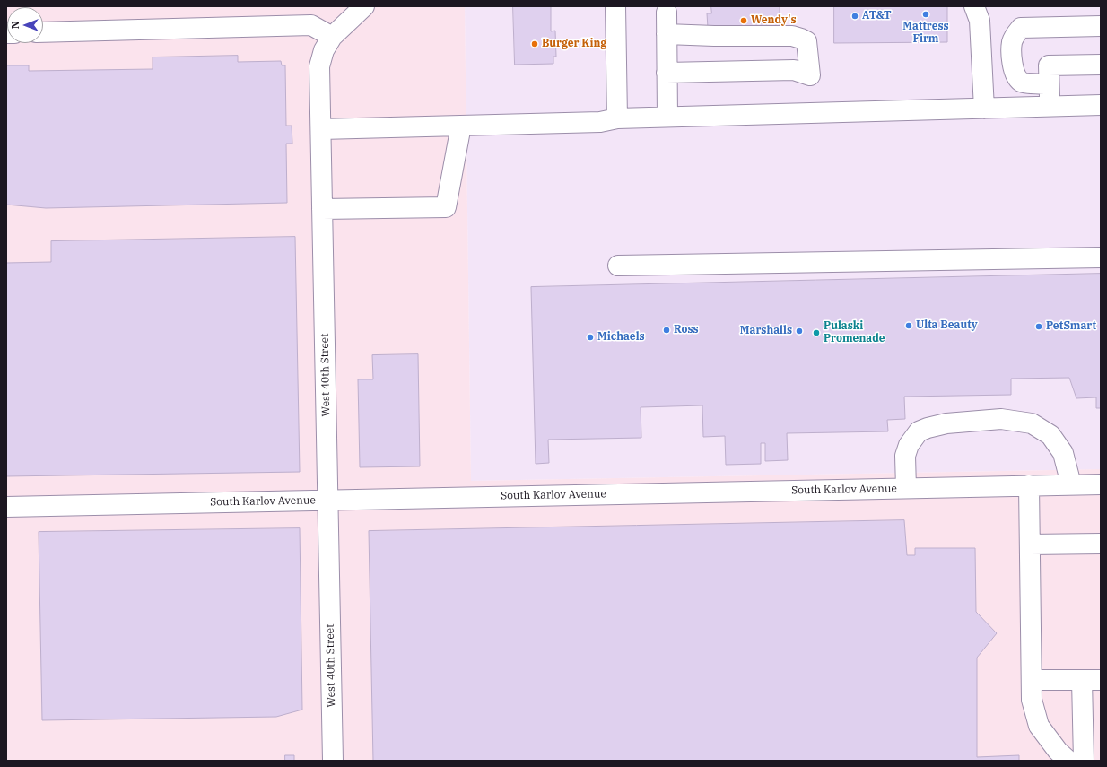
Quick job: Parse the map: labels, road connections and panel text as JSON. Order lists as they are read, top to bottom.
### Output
{
  "streets": {
    "street": ["West 40th Street", "South Karlov Avenue"]
  },
  "crossings": [
    ["West 40th Street", "South Karlov Avenue"]
  ],
  "places": [
    "Mattress Firm",
    "AT&T",
    "Wendy's",
    "Burger King",
    "Ulta Beauty",
    "PetSmart",
    "Ross",
    "Marshalls",
    "Pulaski Promenade",
    "Michaels"
  ],
  "north": "left"
}
